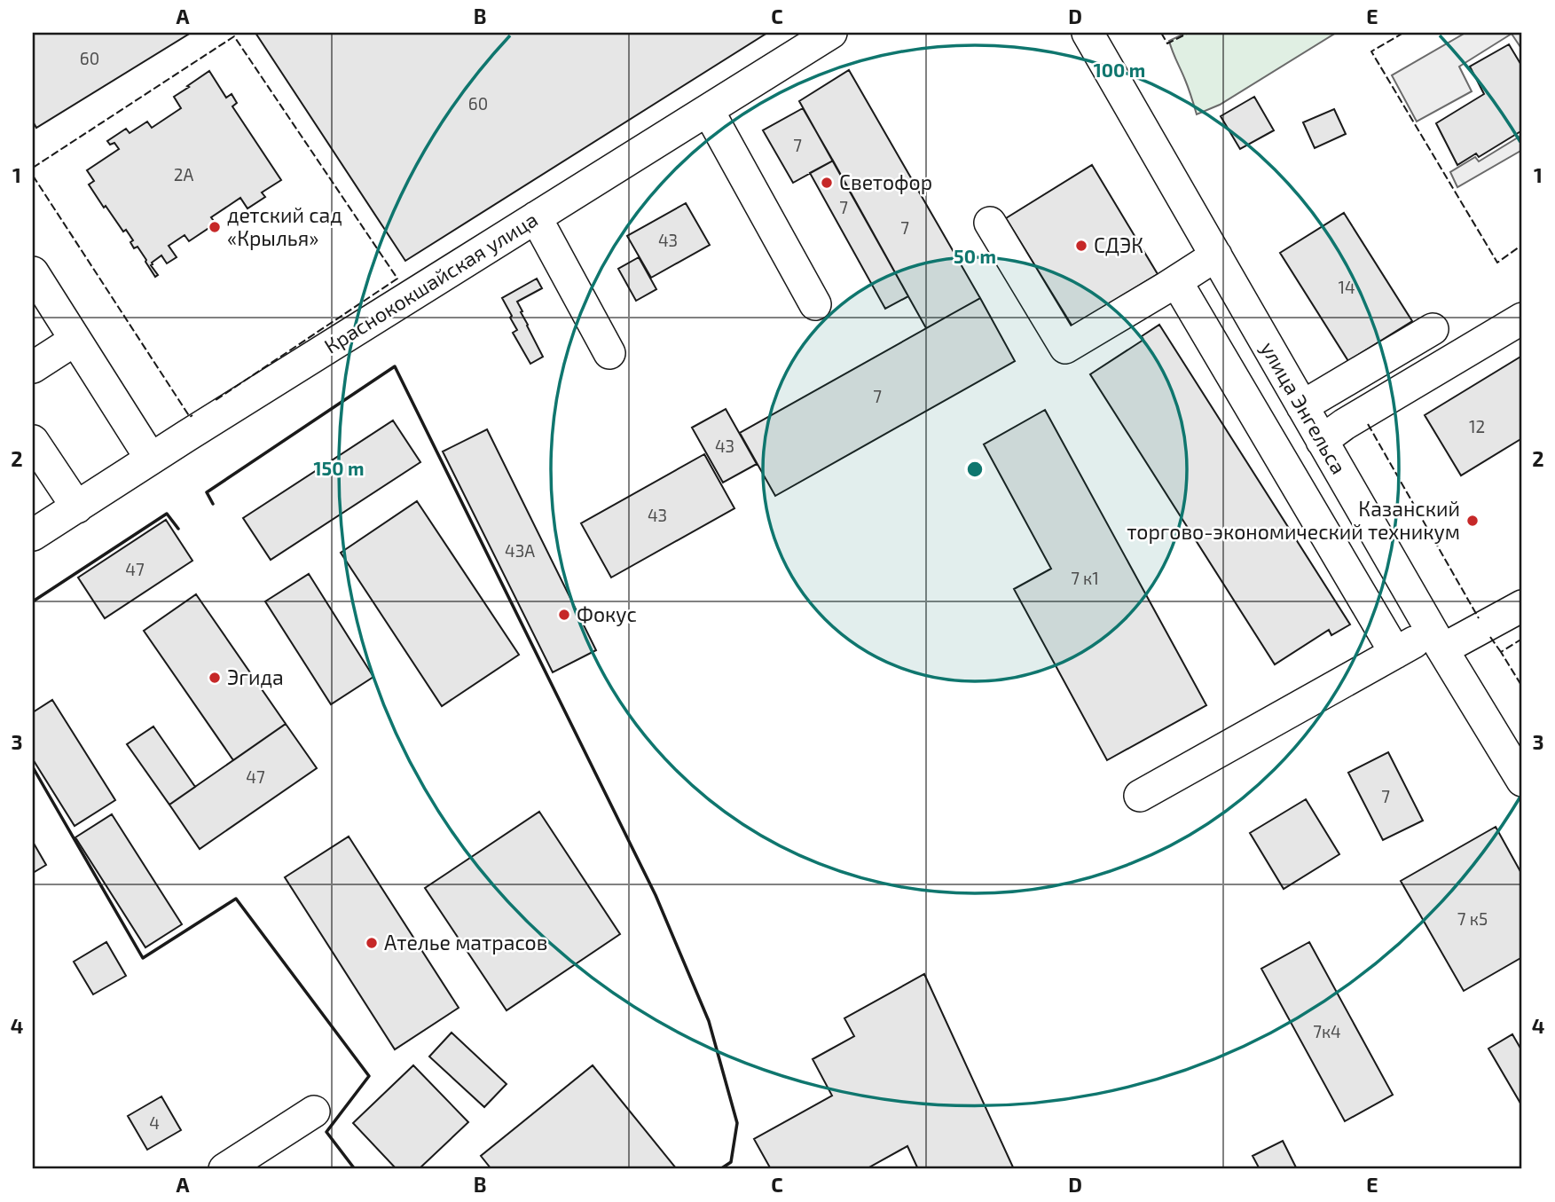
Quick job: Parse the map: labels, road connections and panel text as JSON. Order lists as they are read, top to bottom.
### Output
{
  "streets": {
    "street": ["Краснококшайская улица", "улица Энгельса"]
  },
  "places": [
    "Светофор",
    "детский сад «Крылья»",
    "СДЭК",
    "Казанский торгово-экономический техникум",
    "Фокус",
    "Эгида",
    "Ателье матрасов"
  ],
  "house_numbers": [
    "60",
    "60",
    "7",
    "2А",
    "7",
    "7",
    "43",
    "14",
    "7",
    "12",
    "43",
    "43",
    "43А",
    "47",
    "7 к1",
    "47",
    "7",
    "7 к5",
    "7к4",
    "4"
  ],
  "grid": {
    "columns": [
      "A",
      "B",
      "C",
      "D",
      "E"
    ],
    "rows": [
      "1",
      "2",
      "3",
      "4"
    ]
  },
  "rings": ["100 m", "50 m", "150 m"]
}
